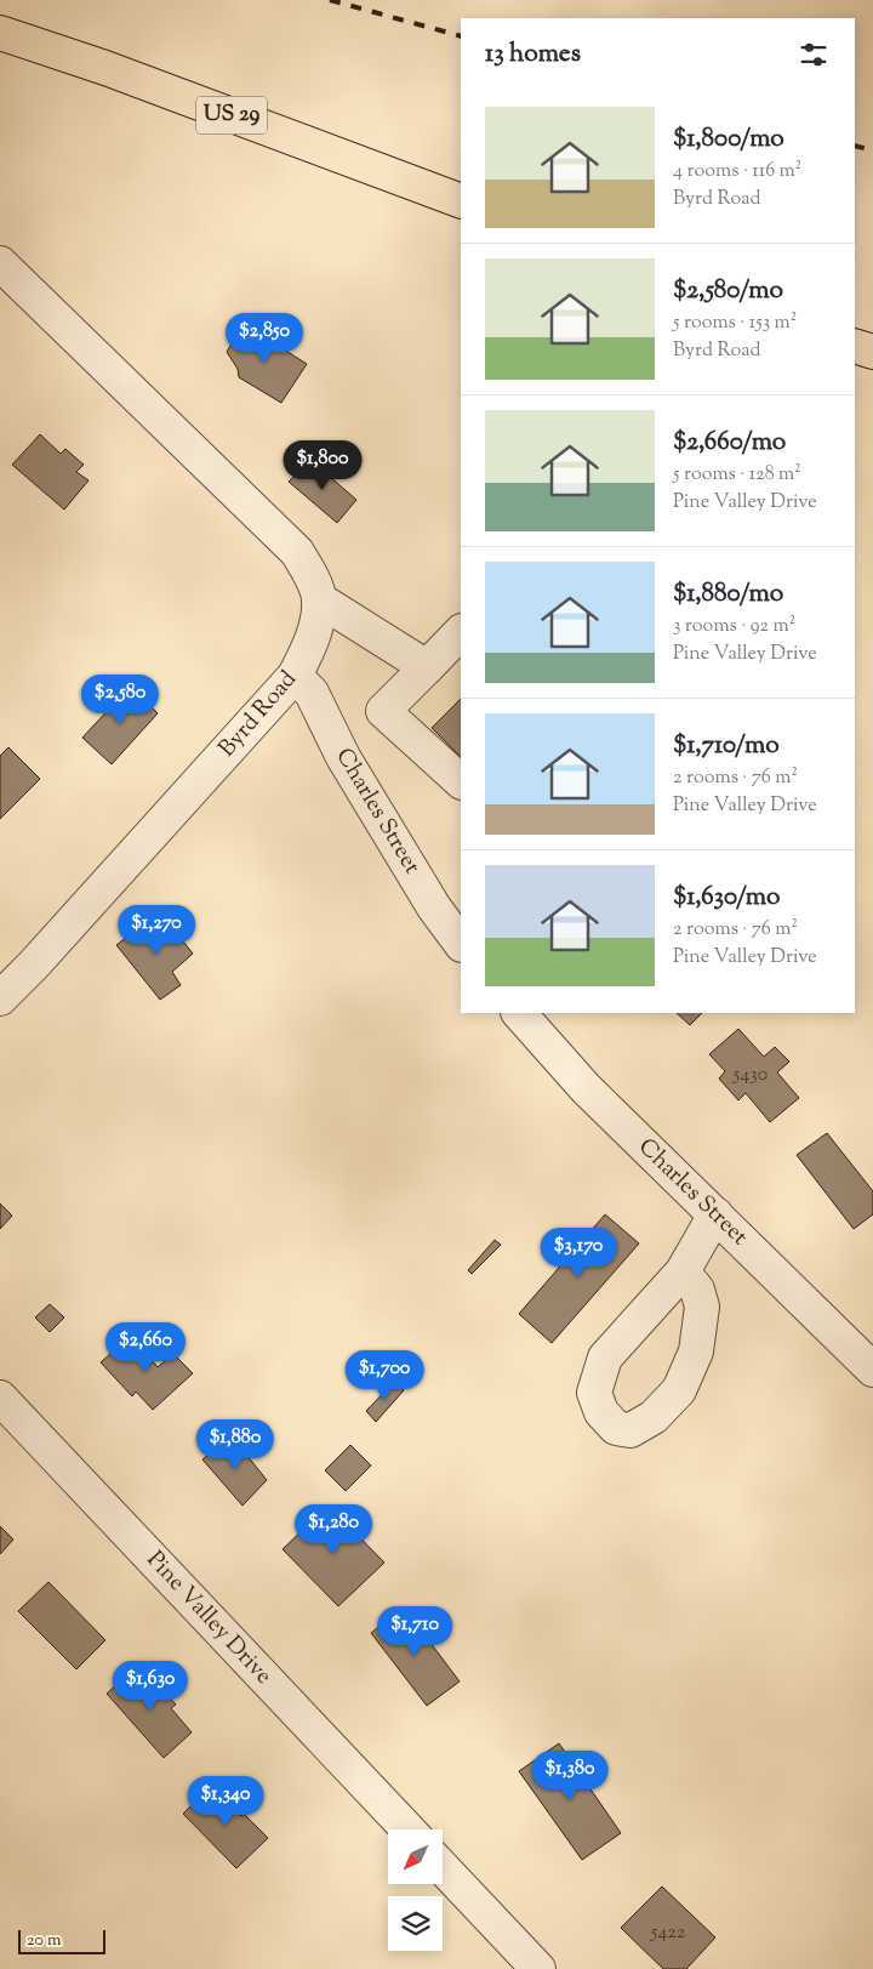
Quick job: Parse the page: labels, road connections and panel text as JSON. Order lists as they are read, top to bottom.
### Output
{
  "streets": {
    "main road": ["US 29"],
    "street": ["Byrd Road", "Charles Street", "Pine Valley Drive"]
  },
  "crossings": [
    ["Byrd Road", "Charles Street"]
  ],
  "house_numbers": ["5430", "5422"],
  "scale_bar": "20 m",
  "north": "bottom left",
  "page": {
    "heading": "13 homes",
    "list": [
      {
        "name": "$1,800/mo",
        "note": "4 rooms · 116 m² · Byrd Road"
      },
      {
        "name": "$2,580/mo",
        "note": "5 rooms · 153 m² · Byrd Road"
      },
      {
        "name": "$2,660/mo",
        "note": "5 rooms · 128 m² · Pine Valley Drive"
      },
      {
        "name": "$1,880/mo",
        "note": "3 rooms · 92 m² · Pine Valley Drive"
      },
      {
        "name": "$1,710/mo",
        "note": "2 rooms · 76 m² · Pine Valley Drive"
      },
      {
        "name": "$1,630/mo",
        "note": "2 rooms · 76 m² · Pine Valley Drive"
      }
    ],
    "price": [
      "$2,850",
      "$1,800",
      "$2,580",
      "$1,270",
      "$3,170",
      "$2,660",
      "$1,700",
      "$1,880",
      "$1,280",
      "$1,710",
      "$1,630",
      "$1,380",
      "$1,340"
    ],
    "scale": "20 m"
  }
}
